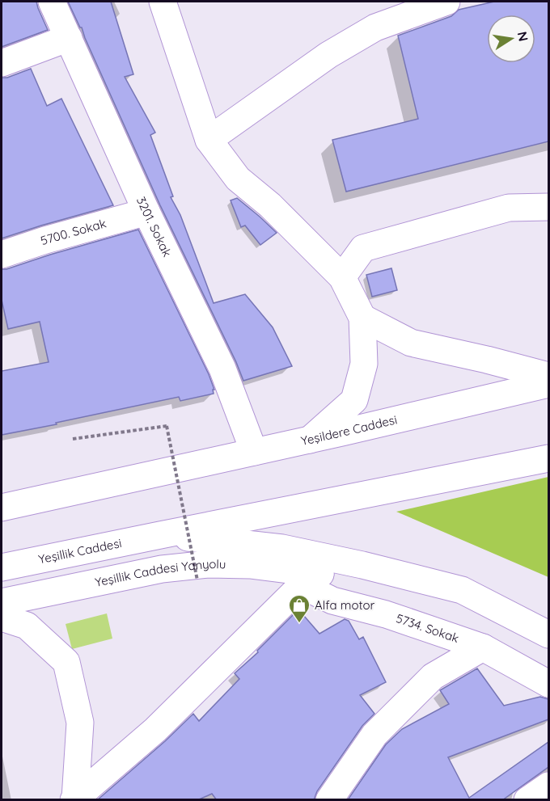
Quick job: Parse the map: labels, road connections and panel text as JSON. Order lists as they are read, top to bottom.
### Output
{
  "streets": {
    "main road": [
      "3201. Sokak",
      "5700. Sokak",
      "Yeşildere Caddesi",
      "Yeşillik Caddesi",
      "Yeşillik Caddesi Yanyolu",
      "5734. Sokak"
    ]
  },
  "crossings": [
    ["3201. Sokak", "5700. Sokak"],
    ["3201. Sokak", "Yeşildere Caddesi"],
    ["Yeşillik Caddesi Yanyolu", "5734. Sokak"]
  ],
  "places": {
    "shop": ["Alfa motor"]
  },
  "north": "right"
}
